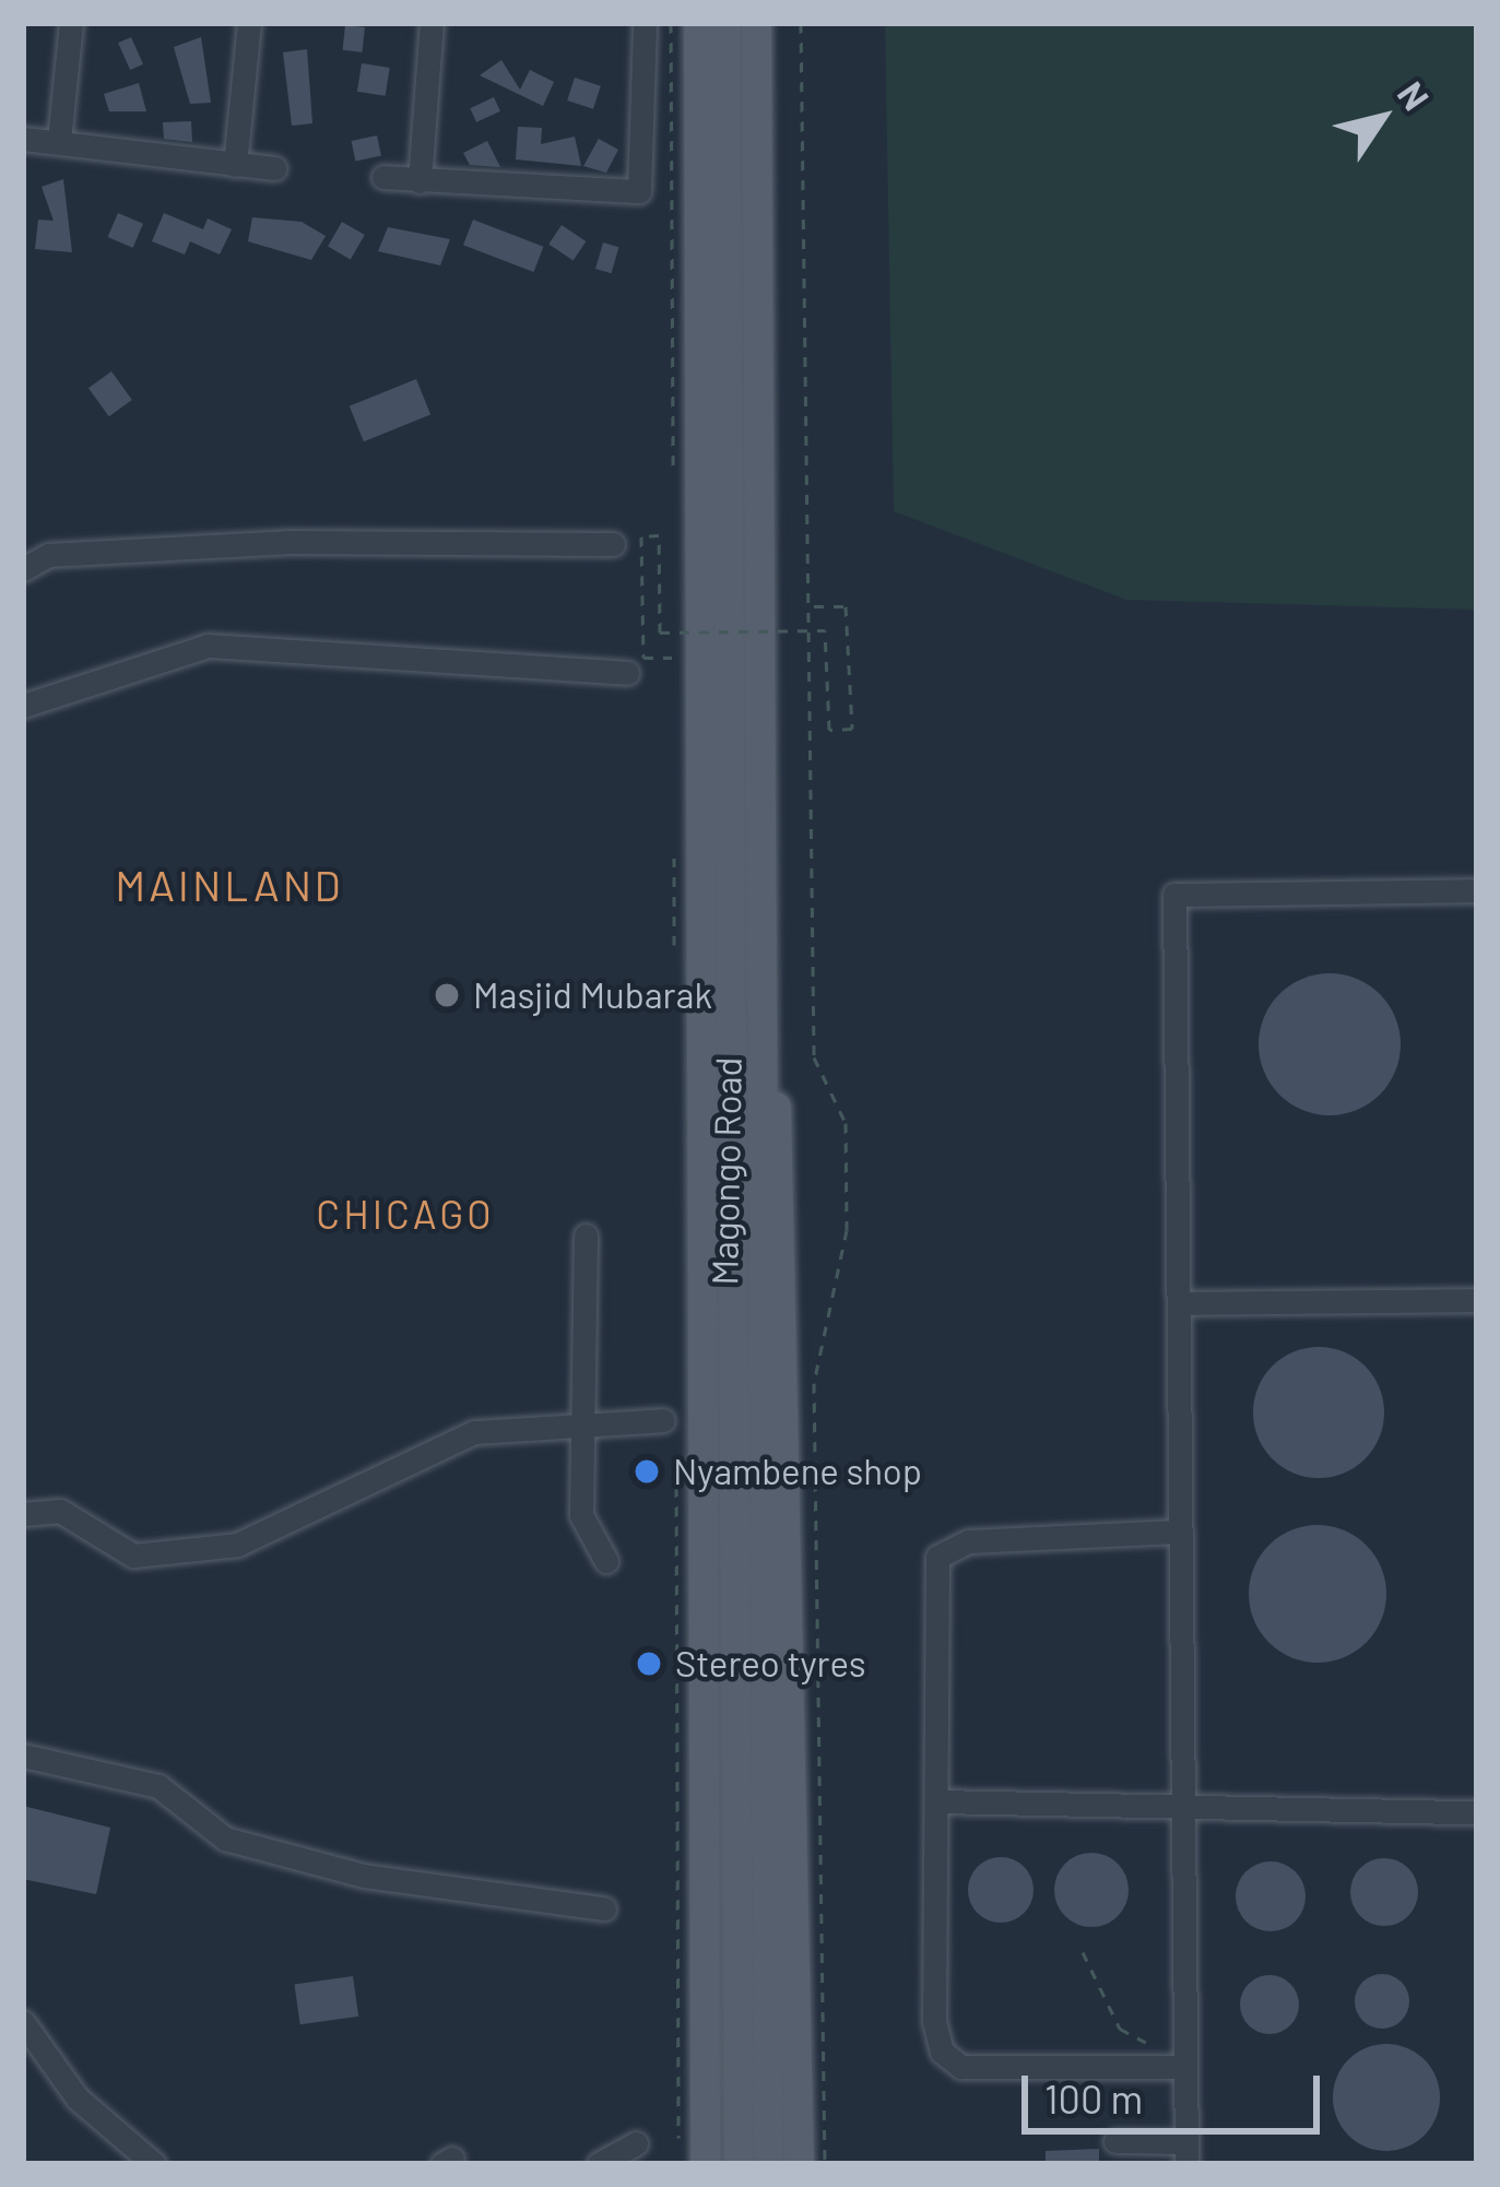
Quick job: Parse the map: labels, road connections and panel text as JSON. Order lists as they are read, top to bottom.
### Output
{
  "streets": {
    "main road": ["Magongo Road"]
  },
  "districts": ["MAINLAND", "CHICAGO"],
  "places": ["Masjid Mubarak", "Nyambene shop", "Stereo tyres"],
  "scale_bar": "100 m",
  "north": "top right"
}
